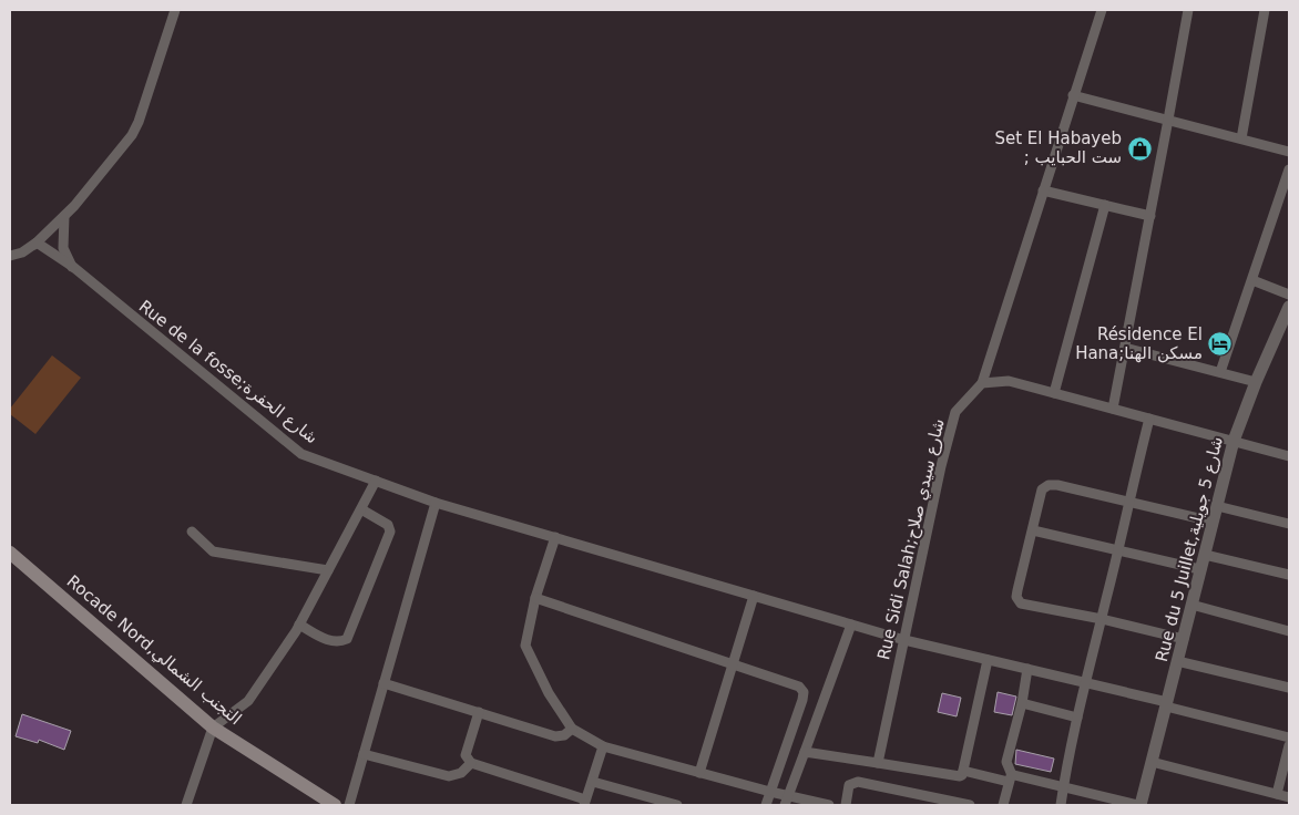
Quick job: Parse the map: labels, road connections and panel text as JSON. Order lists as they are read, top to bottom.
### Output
{
  "streets": {
    "main road": ["Rocade Nord,التجنب الشمالي"],
    "street": ["Rue de la fosse;شارع الحفرة", "Rue Sidi Salah;شارع سيدي صلاح", "Rue du 5 Juillet,شارع 5 جويلية"]
  },
  "crossings": [
    ["Rue de la fosse;شارع الحفرة", "Rue Sidi Salah;شارع سيدي صلاح"],
    ["Rue de la fosse;شارع الحفرة", "Rue du 5 Juillet,شارع 5 جويلية"]
  ],
  "places": {
    "shop": ["Set El Habayeb ; ست الحبايب"],
    "hotel": ["Résidence El Hana;مسكن الهنا"]
  }
}
